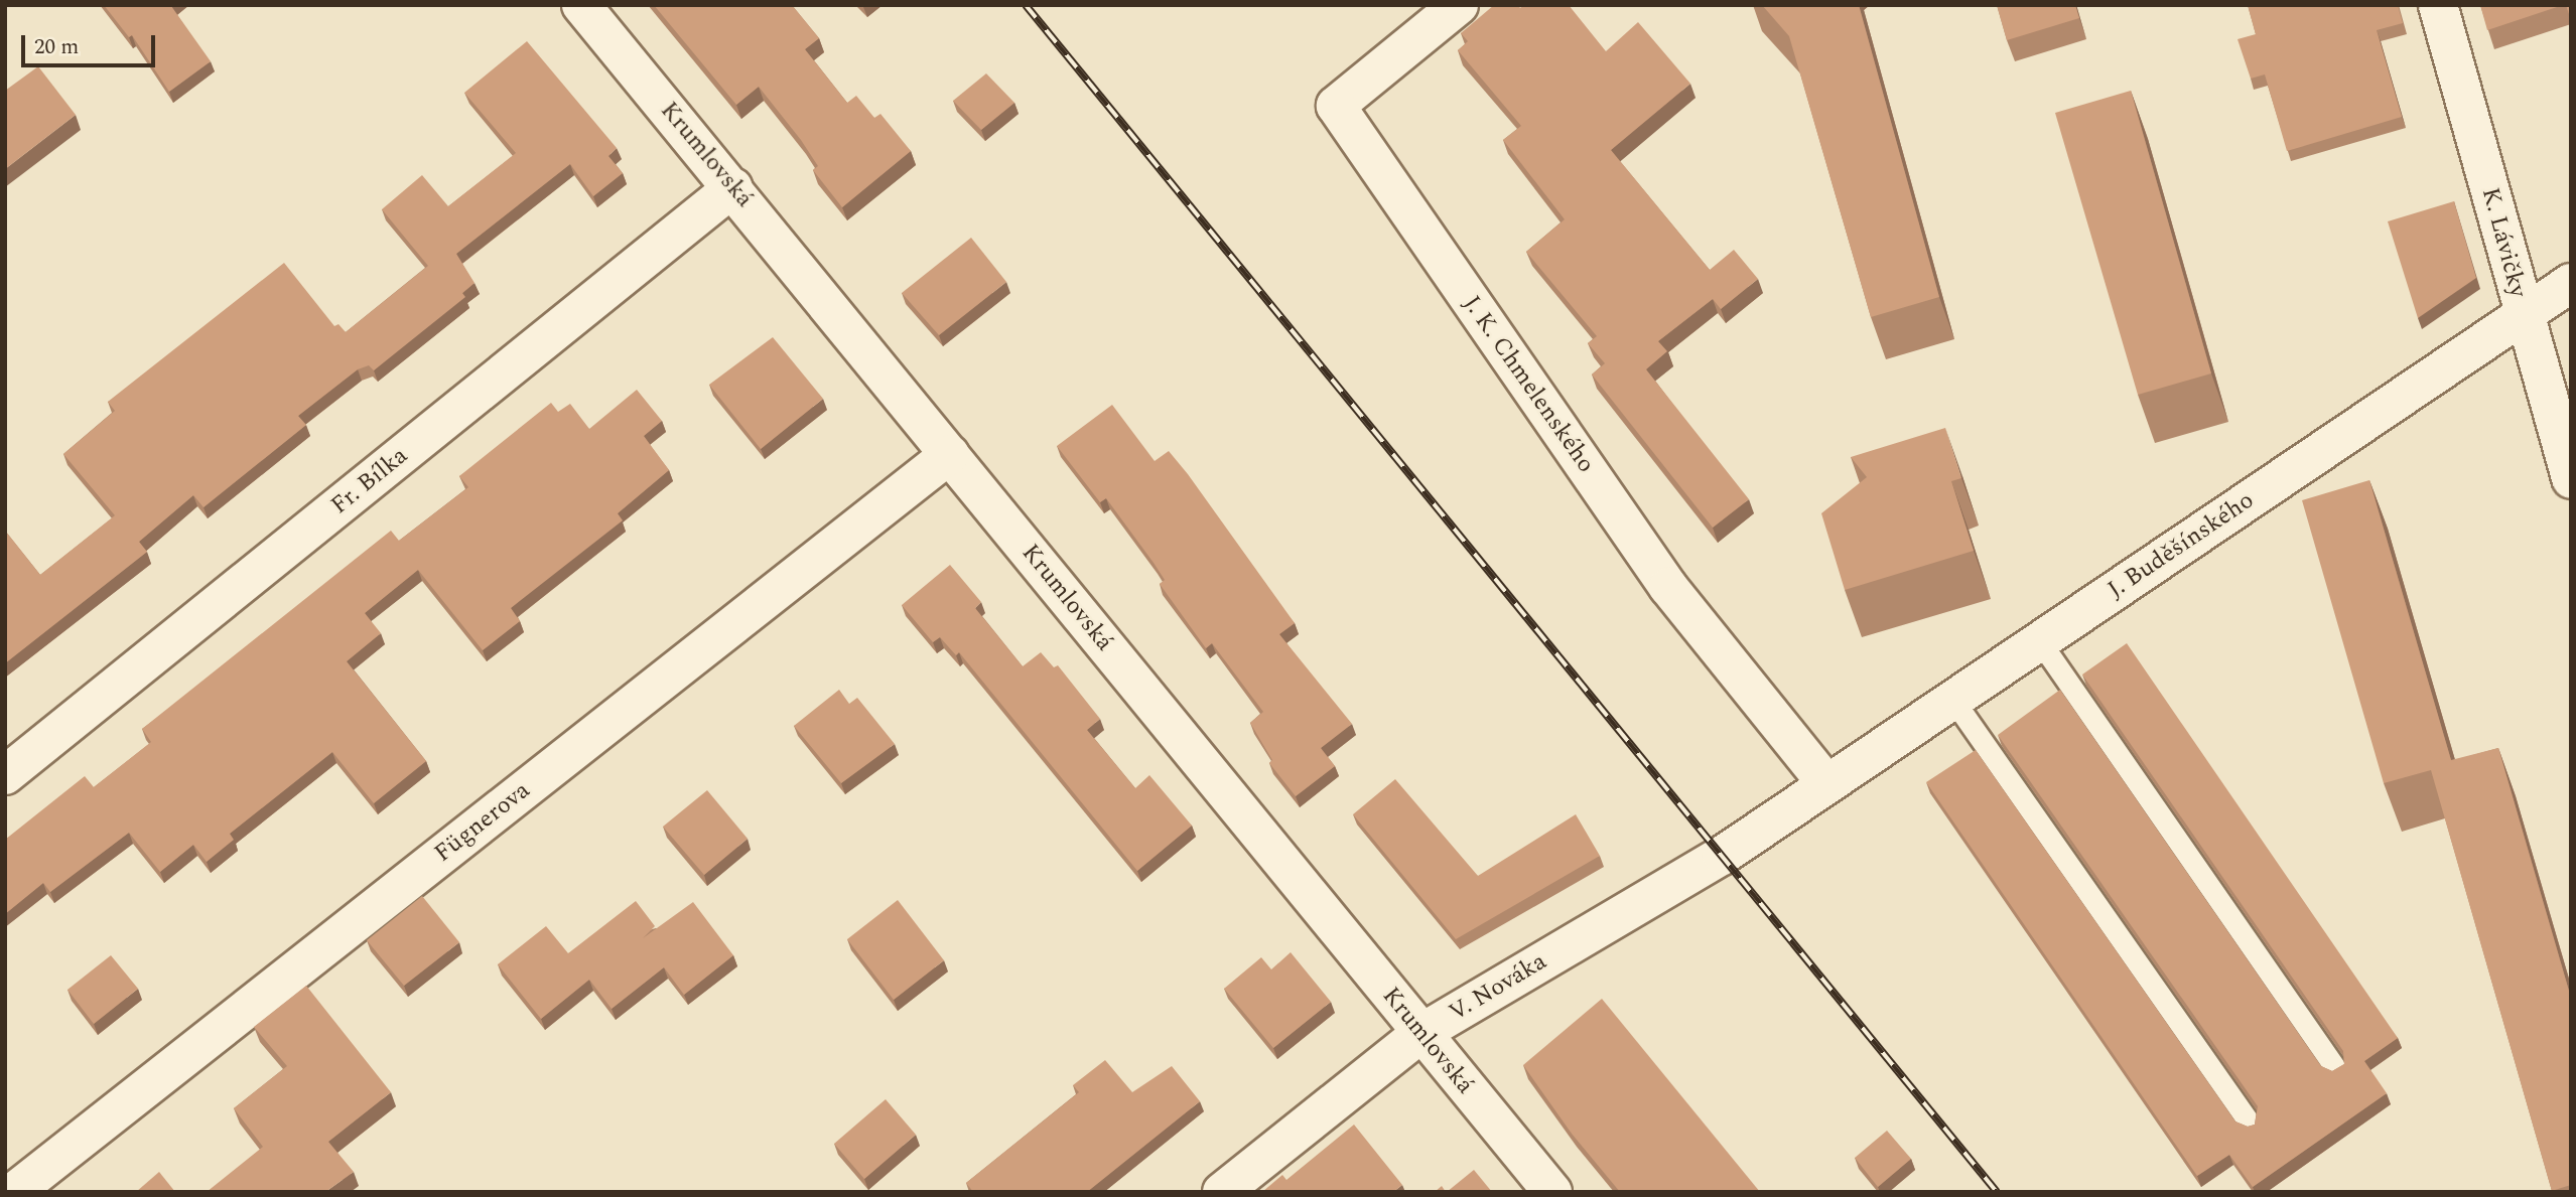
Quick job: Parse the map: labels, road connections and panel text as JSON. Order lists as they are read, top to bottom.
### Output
{
  "streets": {
    "street": [
      "Krumlovská",
      "K. Lávičky",
      "J. K. Chmelenského",
      "Fr. Bílka",
      "J. Buděšínského",
      "Fügnerova",
      "V. Nováka"
    ]
  },
  "crossings": [
    ["Krumlovská", "Fr. Bílka"],
    ["Krumlovská", "Fügnerova"],
    ["Krumlovská", "V. Nováka"],
    ["K. Lávičky", "J. Buděšínského"],
    ["J. K. Chmelenského", "J. Buděšínského"],
    ["J. Buděšínského", "V. Nováka"]
  ],
  "scale_bar": "20 m"
}
